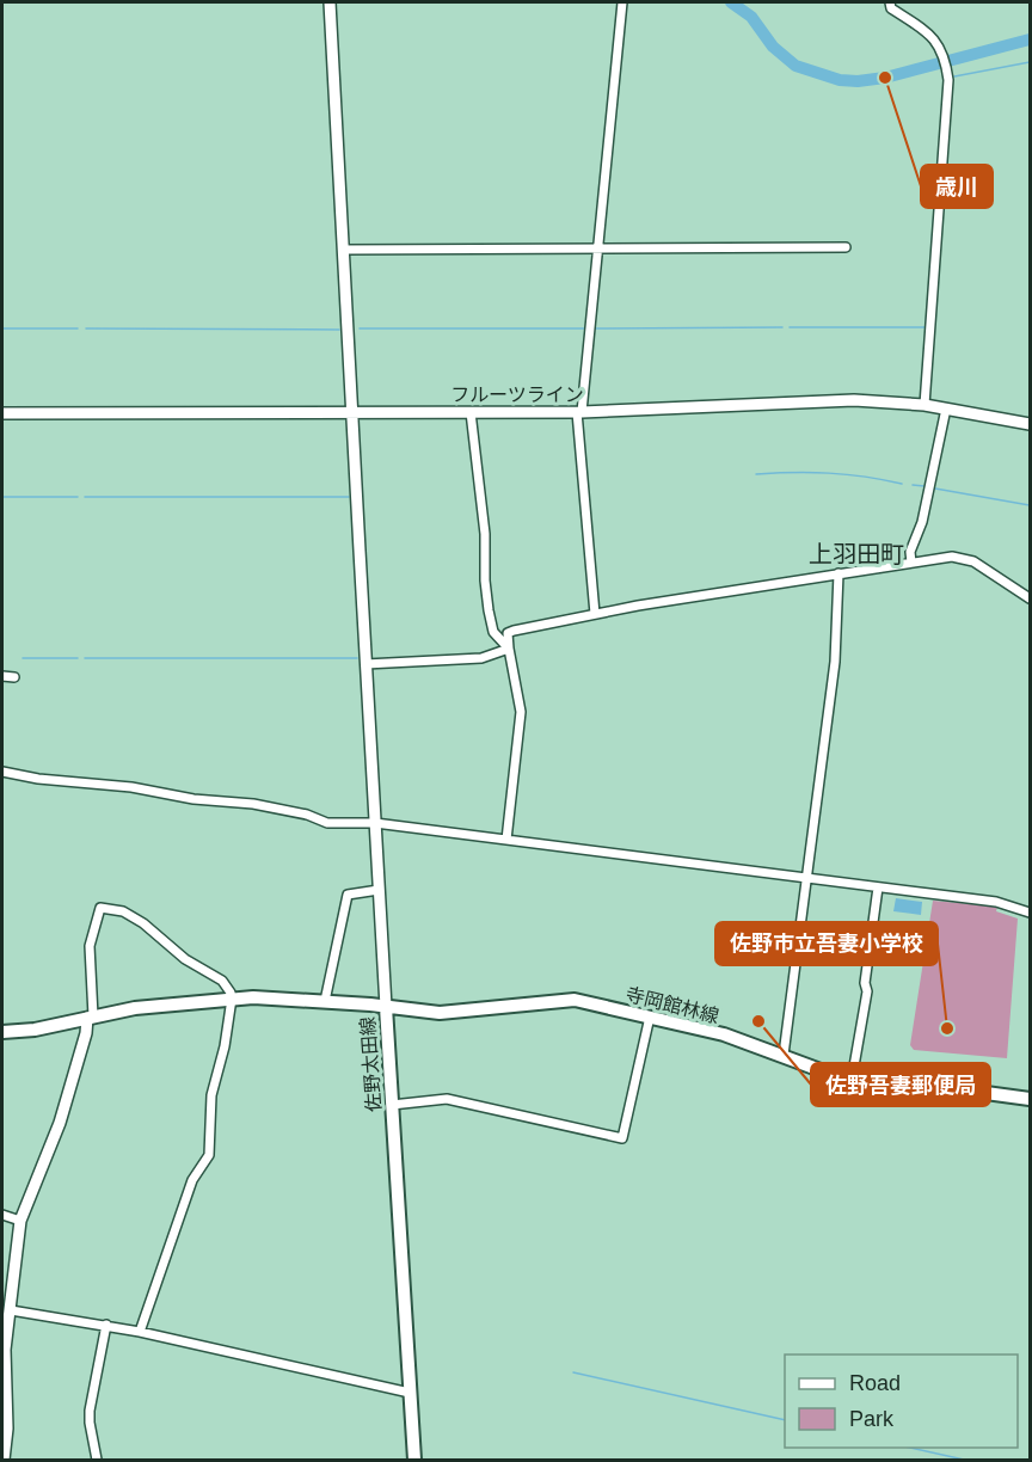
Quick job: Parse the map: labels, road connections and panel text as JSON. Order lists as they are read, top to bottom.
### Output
{
  "streets": {
    "main road": ["寺岡館林線", "佐野太田線"],
    "street": ["フルーツライン"]
  },
  "crossings": [
    ["寺岡館林線", "佐野太田線"]
  ],
  "districts": ["上羽田町"],
  "places": ["歳川", "佐野吾妻郵便局", "佐野市立吾妻小学校"],
  "legend": ["Road", "Park"]
}
